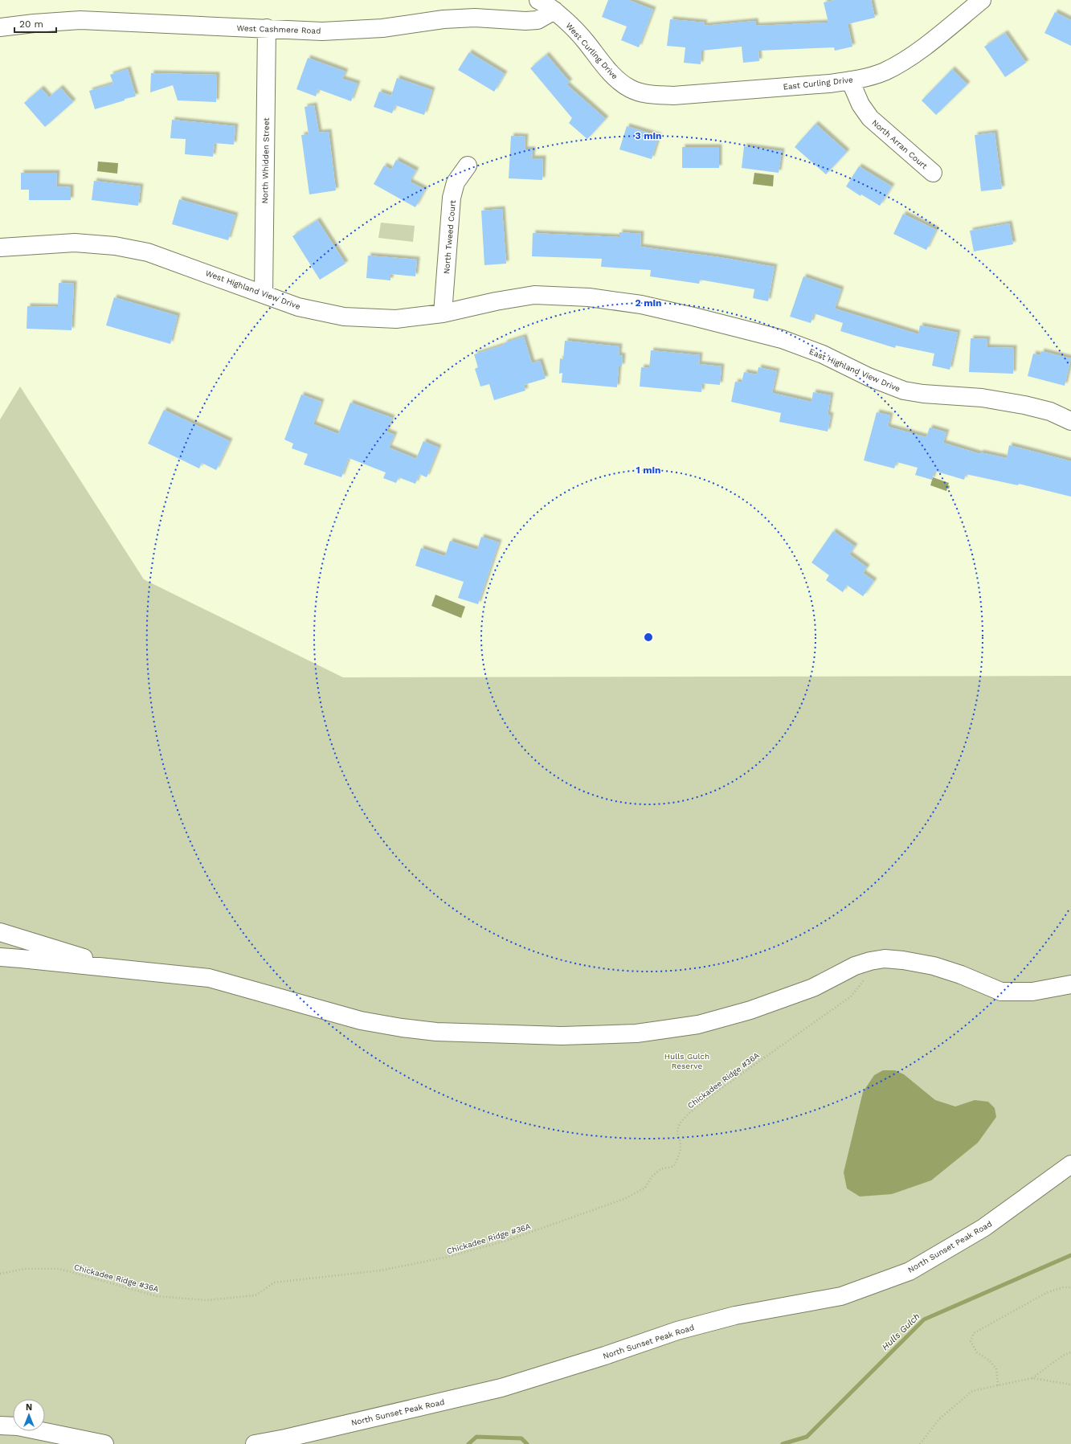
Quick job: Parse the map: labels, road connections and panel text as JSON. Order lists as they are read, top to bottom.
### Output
{
  "streets": {
    "street": [
      "West Cashmere Road",
      "West Curling Drive",
      "East Curling Drive",
      "North Arran Court",
      "North Whidden Street",
      "North Tweed Court",
      "West Highland View Drive",
      "East Highland View Drive",
      "North Sunset Peak Road"
    ],
    "path": ["Chickadee Ridge #36A"]
  },
  "crossings": [
    ["West Cashmere Road", "West Curling Drive"],
    ["West Cashmere Road", "North Whidden Street"],
    ["West Curling Drive", "East Curling Drive"],
    ["East Curling Drive", "North Arran Court"],
    ["North Whidden Street", "West Highland View Drive"],
    ["North Tweed Court", "West Highland View Drive"],
    ["West Highland View Drive", "East Highland View Drive"]
  ],
  "water": ["Hulls Gulch"],
  "parks": ["Hulls Gulch Reserve"],
  "scale_bar": "20 m",
  "north": "top",
  "rings": ["3 min", "2 min", "1 min"]
}
